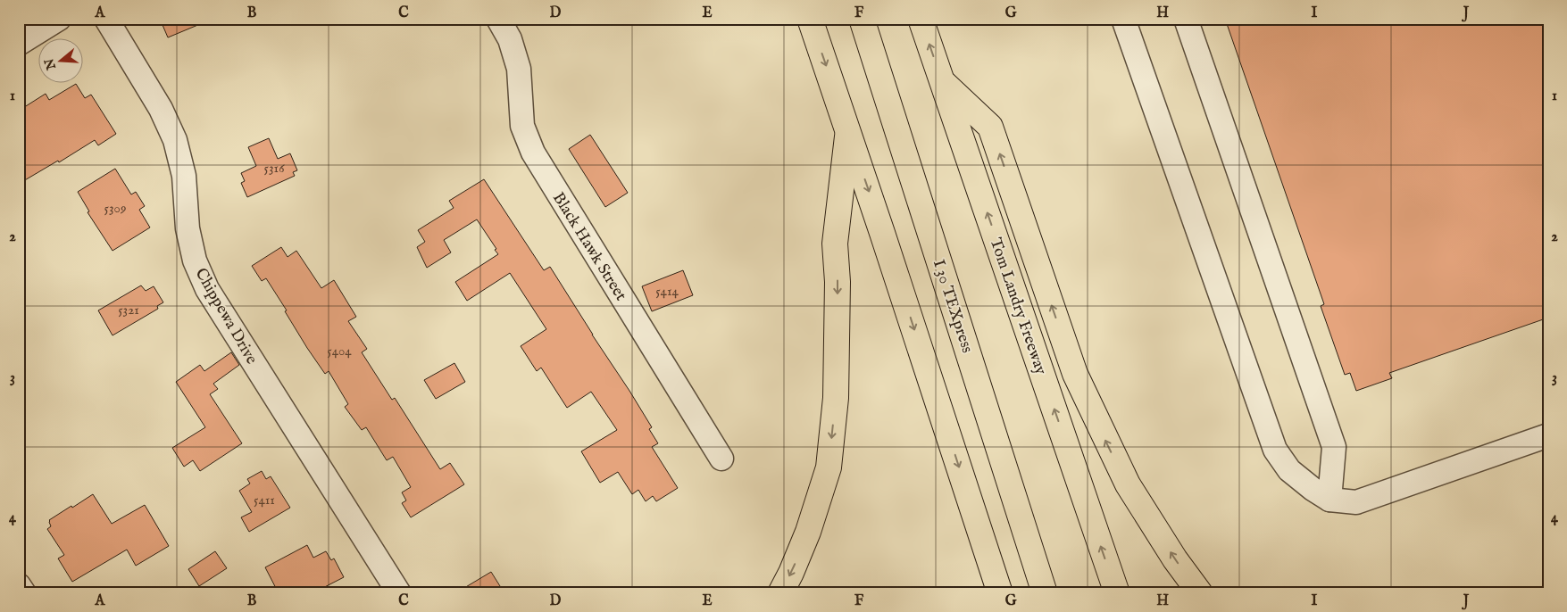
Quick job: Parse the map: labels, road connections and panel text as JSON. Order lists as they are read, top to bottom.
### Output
{
  "streets": {
    "highway": ["I 30 TEXpress", "Tom Landry Freeway"],
    "street": ["Black Hawk Street", "Chippewa Drive"]
  },
  "house_numbers": [
    "5316",
    "5309",
    "5414",
    "5321",
    "5404",
    "5411"
  ],
  "north": "left",
  "grid": {
    "columns": [
      "A",
      "B",
      "C",
      "D",
      "E",
      "F",
      "G",
      "H",
      "I",
      "J"
    ],
    "rows": [
      "1",
      "2",
      "3",
      "4"
    ]
  }
}
